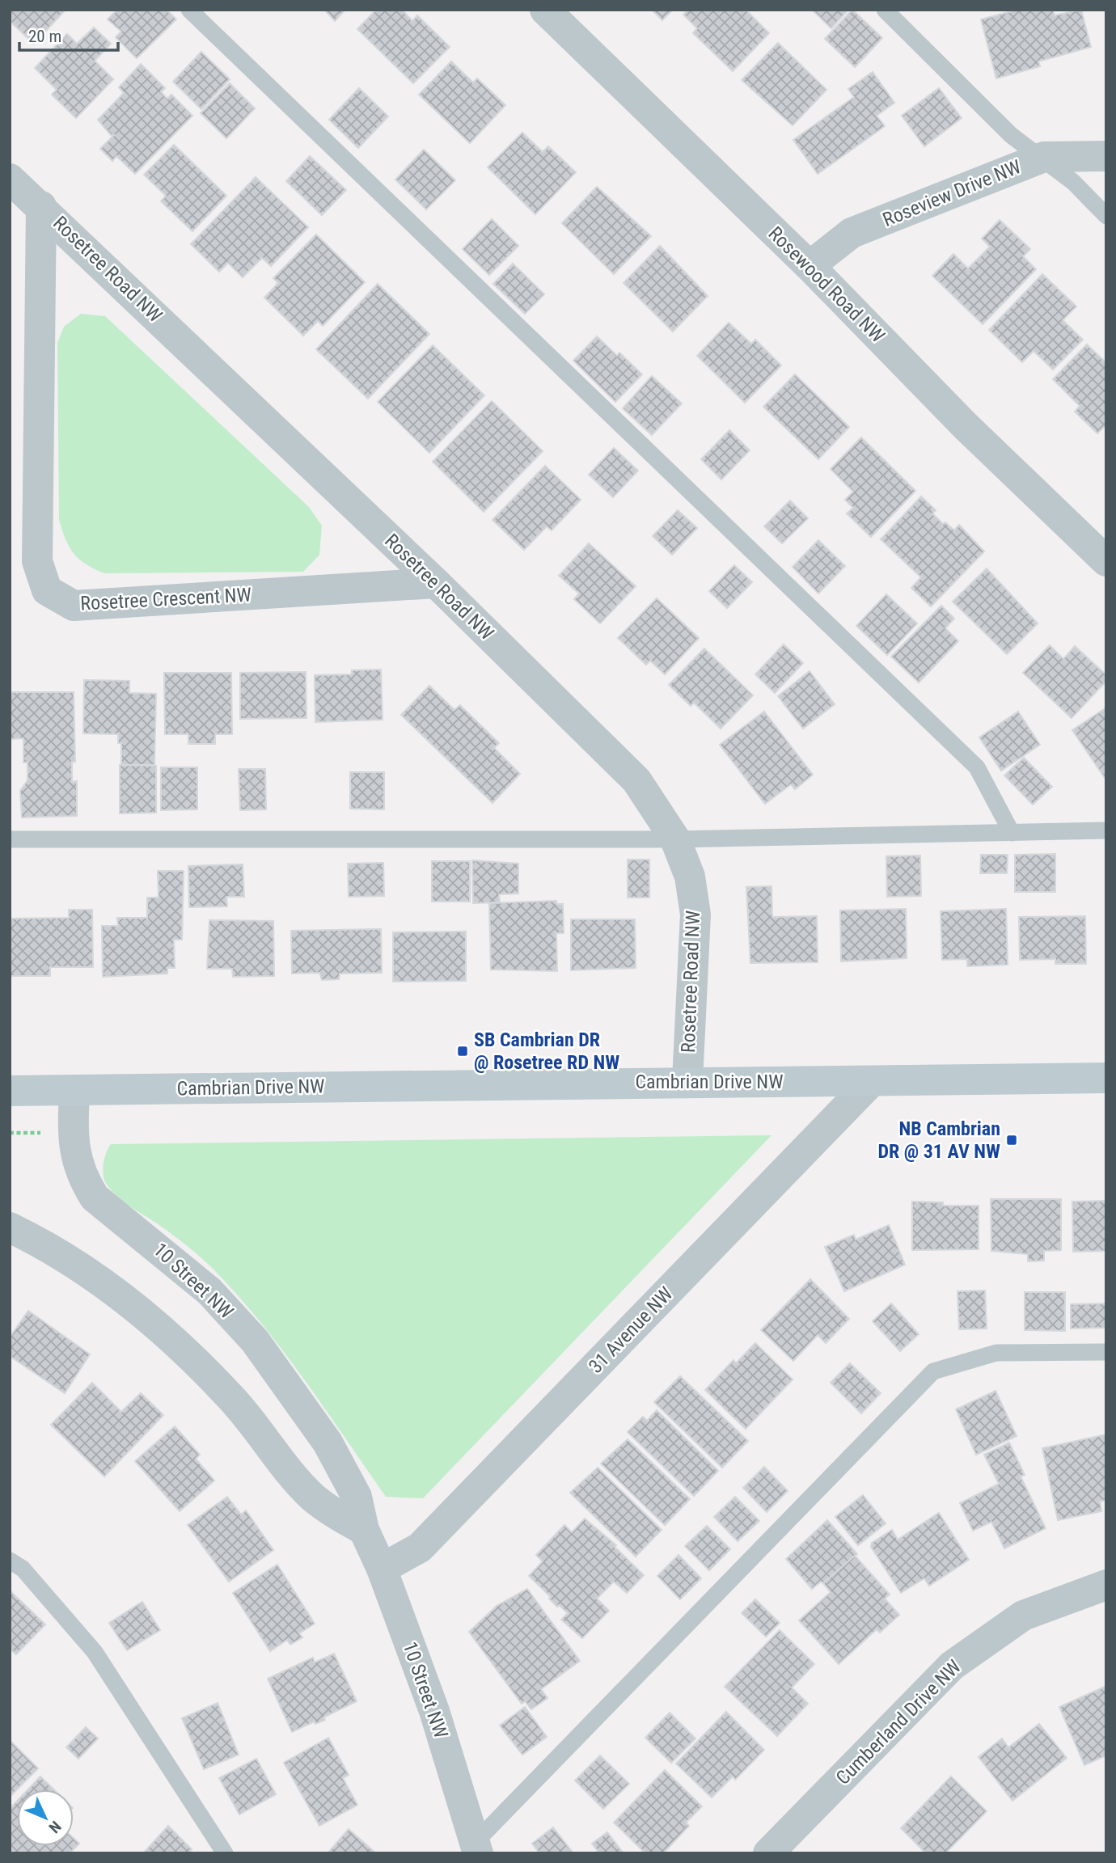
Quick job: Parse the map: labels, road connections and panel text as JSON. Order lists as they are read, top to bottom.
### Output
{
  "streets": {
    "street": [
      "Roseview Drive NW",
      "Rosetree Road NW",
      "Rosewood Road NW",
      "Rosetree Crescent NW",
      "Cambrian Drive NW",
      "10 Street NW",
      "31 Avenue NW",
      "Cumberland Drive NW"
    ]
  },
  "crossings": [
    ["Roseview Drive NW", "Rosewood Road NW"],
    ["Rosetree Road NW", "Rosetree Crescent NW"],
    ["Rosetree Road NW", "Cambrian Drive NW"],
    ["Cambrian Drive NW", "10 Street NW"],
    ["Cambrian Drive NW", "31 Avenue NW"],
    ["10 Street NW", "31 Avenue NW"]
  ],
  "places": {
    "transit": ["SB Cambrian DR @ Rosetree RD NW", "NB Cambrian DR @ 31 AV NW"]
  },
  "scale_bar": "20 m",
  "north": "bottom right"
}
